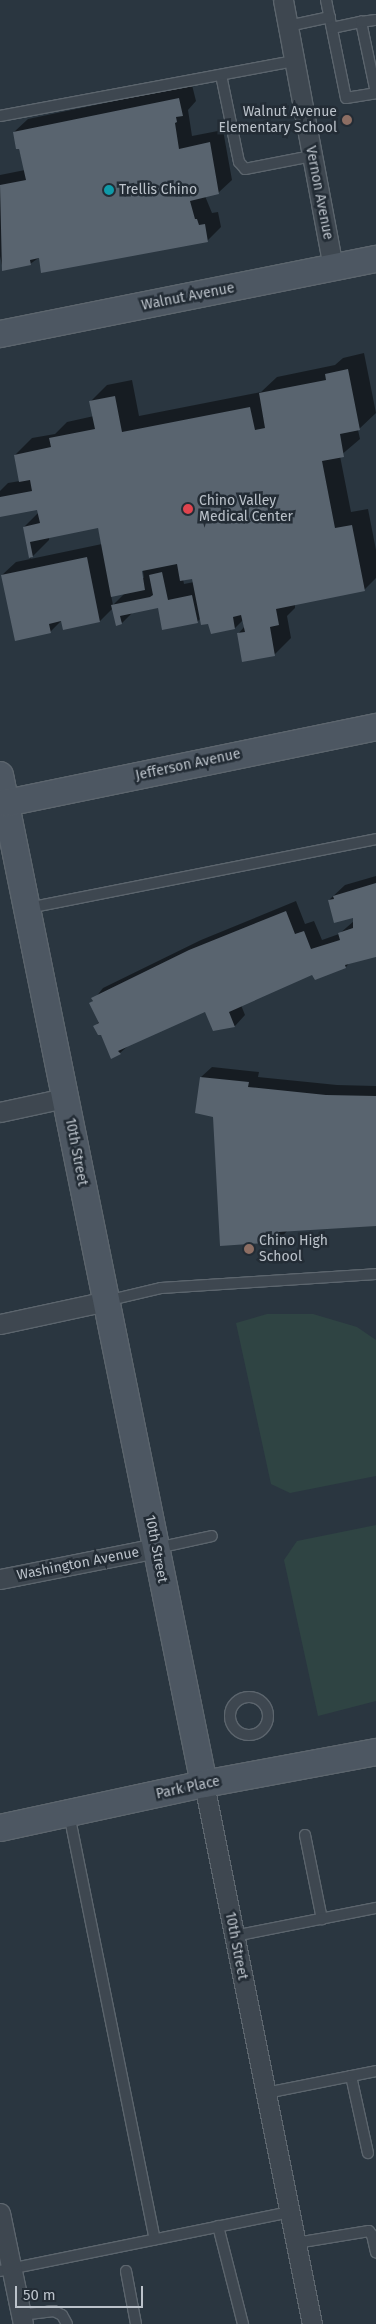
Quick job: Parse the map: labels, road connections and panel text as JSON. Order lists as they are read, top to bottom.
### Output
{
  "streets": {
    "street": [
      "Vernon Avenue",
      "Walnut Avenue",
      "Jefferson Avenue",
      "10th Street",
      "Washington Avenue",
      "Park Place"
    ]
  },
  "crossings": [
    ["Vernon Avenue", "Walnut Avenue"],
    ["Jefferson Avenue", "10th Street"],
    ["10th Street", "Washington Avenue"],
    ["10th Street", "Park Place"]
  ],
  "places": [
    "Walnut Avenue Elementary School",
    "Trellis Chino",
    "Chino Valley Medical Center",
    "Chino High School"
  ],
  "scale_bar": "50 m"
}
